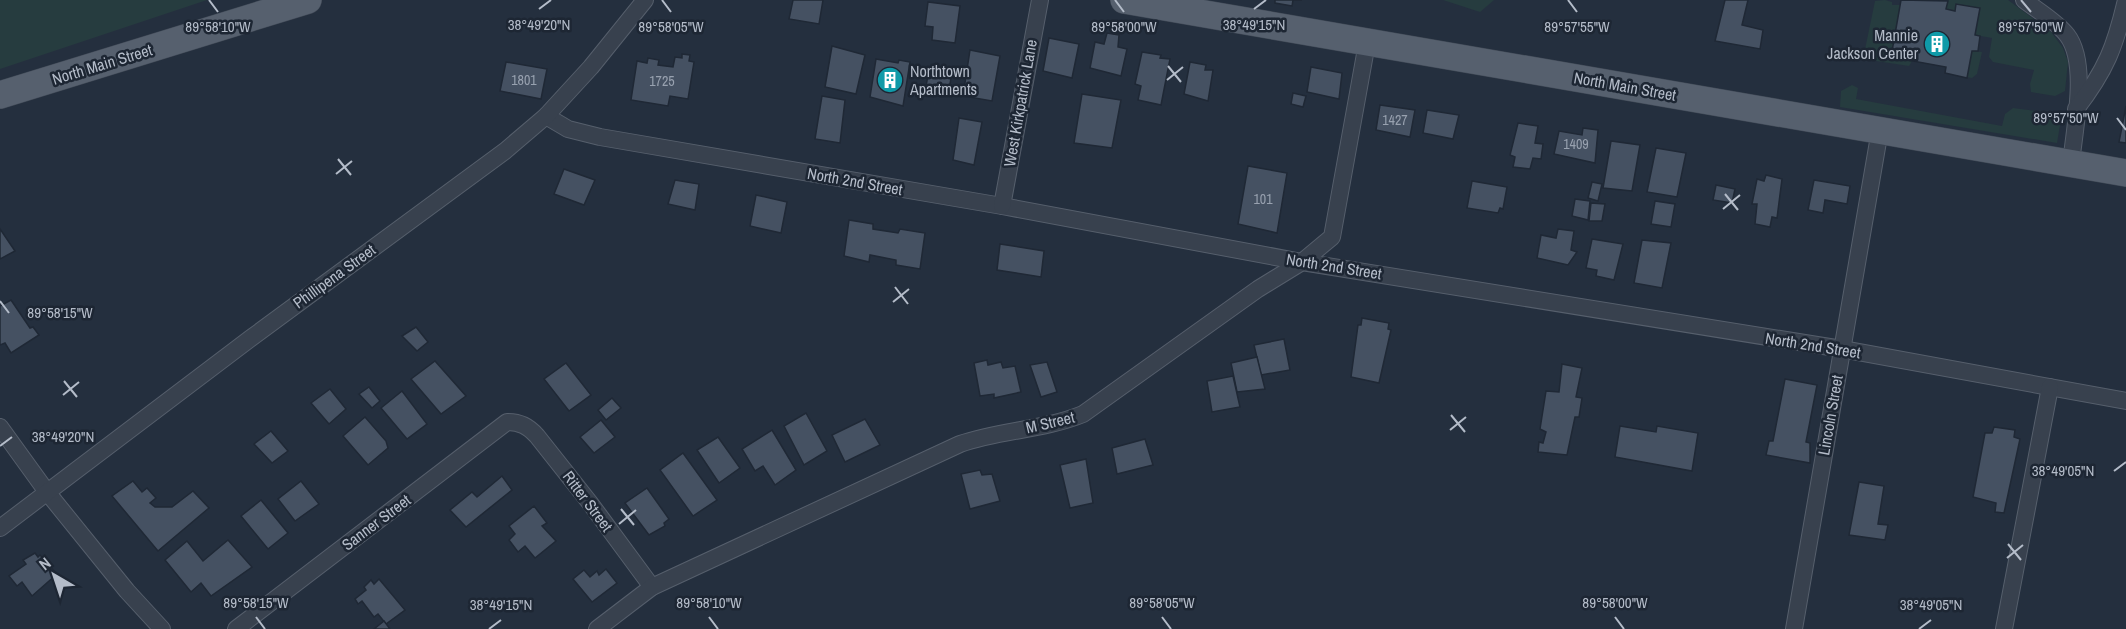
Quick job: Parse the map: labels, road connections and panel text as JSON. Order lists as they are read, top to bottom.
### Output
{
  "streets": {
    "main road": ["North Main Street"],
    "street": [
      "West Kirkpatrick Lane",
      "North 2nd Street",
      "Phillipena Street",
      "Lincoln Street",
      "M Street",
      "Ritter Street",
      "Sanner Street"
    ]
  },
  "crossings": [
    ["North Main Street", "Lincoln Street"],
    ["North Main Street", "M Street"],
    ["West Kirkpatrick Lane", "North 2nd Street"],
    ["North 2nd Street", "Phillipena Street"],
    ["North 2nd Street", "Lincoln Street"],
    ["North 2nd Street", "M Street"],
    ["M Street", "Ritter Street"],
    ["Ritter Street", "Sanner Street"]
  ],
  "places": {
    "building": ["Mannie Jackson Center", "Northtown Apartments"]
  },
  "house_numbers": [
    "1801",
    "1725",
    "1427",
    "1409",
    "101"
  ],
  "north": "top left",
  "coordinates": [
    "38°49'20\"N",
    "38°49'15\"N",
    "89°58'10\"W",
    "89°57'55\"W",
    "89°57'50\"W",
    "89°58'05\"W",
    "89°58'00\"W",
    "89°58'15\"W",
    "38°49'05\"N"
  ]
}
